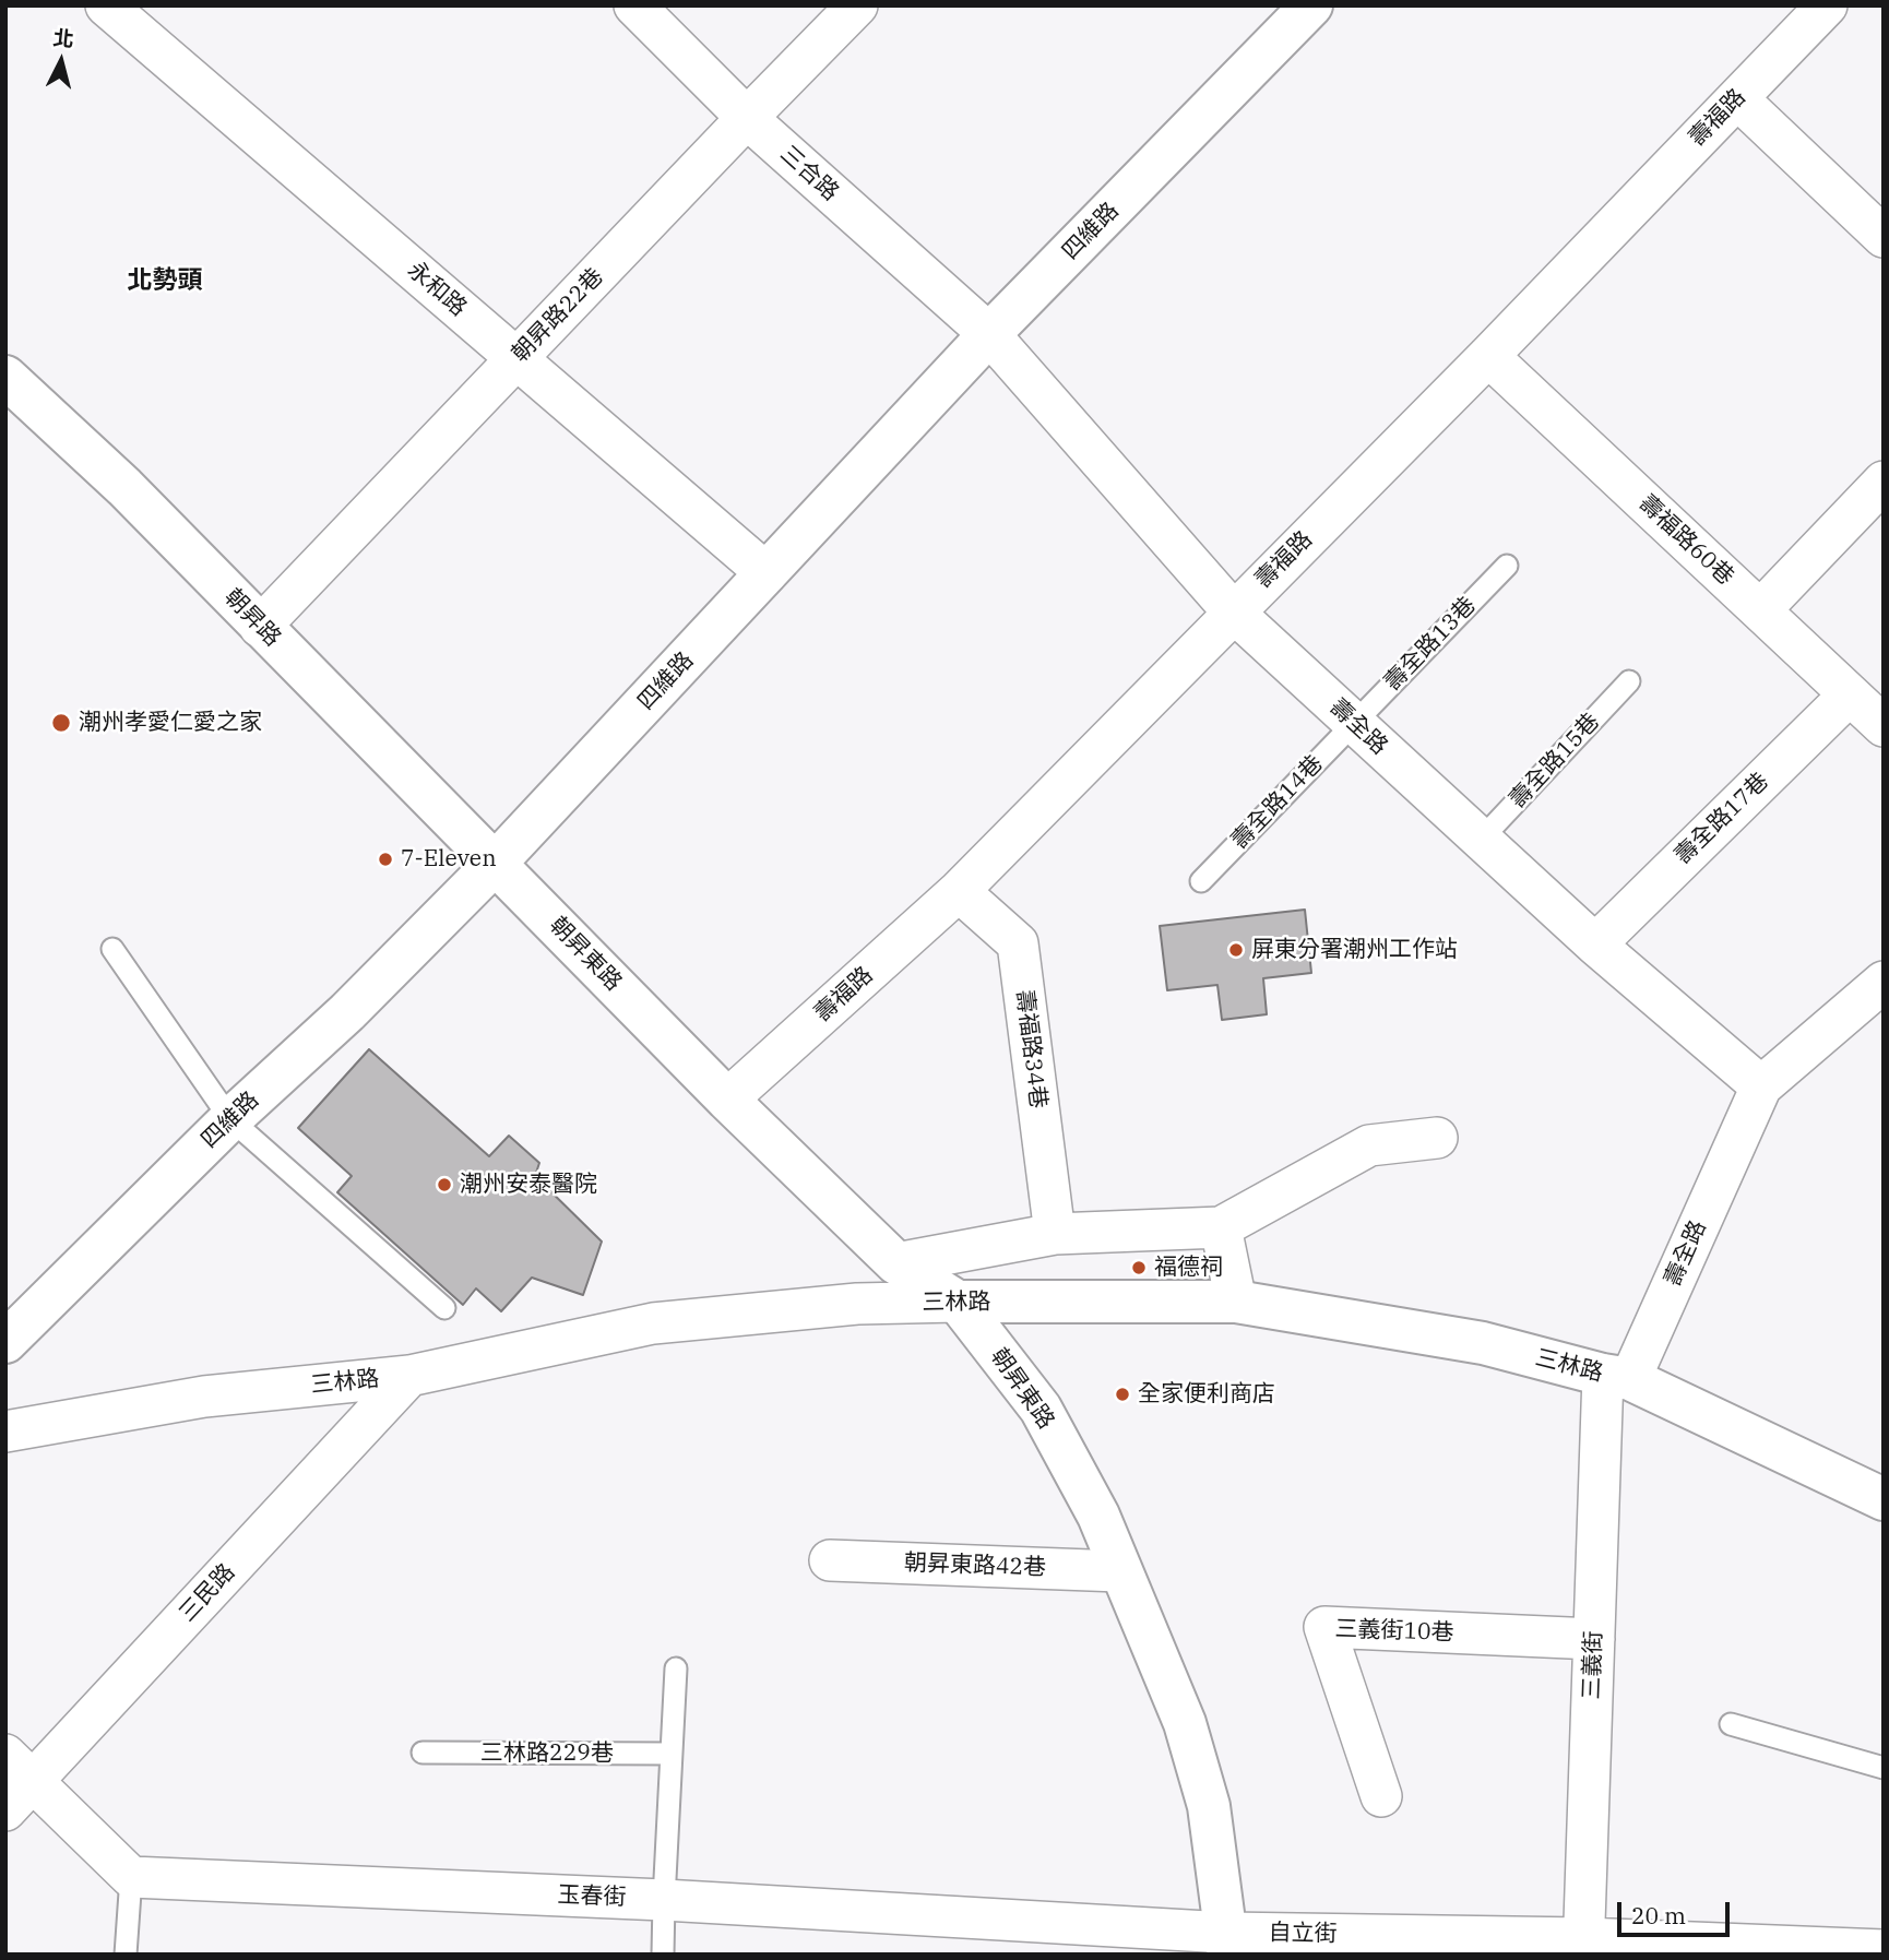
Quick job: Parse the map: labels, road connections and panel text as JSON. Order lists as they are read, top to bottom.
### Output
{
  "streets": {
    "main road": [
      "四維路",
      "朝昇路",
      "朝昇東路",
      "三林路"
    ],
    "street": [
      "壽福路",
      "三合路",
      "永和路",
      "朝昇路22巷",
      "壽福路60巷",
      "壽全路",
      "壽全路17巷",
      "壽福路34巷",
      "朝昇東路42巷",
      "三民路",
      "三義街10巷",
      "三義街",
      "玉春街",
      "自立街"
    ],
    "lane": [
      "壽全路13巷",
      "壽全路15巷",
      "壽全路14巷",
      "三林路229巷"
    ]
  },
  "crossings": [
    ["壽福路", "壽福路60巷"],
    ["壽福路", "壽全路"],
    ["壽福路", "朝昇東路"],
    ["壽福路", "壽福路34巷"],
    ["三合路", "四維路"],
    ["三合路", "朝昇路22巷"],
    ["三合路", "壽全路"],
    ["四維路", "永和路"],
    ["四維路", "朝昇路"],
    ["四維路", "壽全路"],
    ["四維路", "朝昇東路"],
    ["永和路", "朝昇路22巷"],
    ["朝昇路22巷", "朝昇路"],
    ["壽福路60巷", "壽全路17巷"],
    ["朝昇路", "朝昇東路"],
    ["壽全路13巷", "壽全路"],
    ["壽全路13巷", "壽全路14巷"],
    ["壽全路", "壽全路15巷"],
    ["壽全路", "壽全路14巷"],
    ["壽全路", "壽全路17巷"],
    ["壽全路", "三林路"],
    ["壽全路", "三義街"],
    ["朝昇東路", "三林路"],
    ["朝昇東路", "朝昇東路42巷"],
    ["朝昇東路", "玉春街"],
    ["朝昇東路", "自立街"],
    ["三林路", "三民路"],
    ["三林路", "三義街"],
    ["三義街10巷", "三義街"],
    ["三義街", "自立街"],
    ["玉春街", "自立街"]
  ],
  "districts": ["北勢頭"],
  "places": [
    "潮州孝愛仁愛之家",
    "7-Eleven",
    "屏東分署潮州工作站",
    "潮州安泰醫院",
    "福德祠",
    "全家便利商店"
  ],
  "scale_bar": "20 m",
  "north": "top"
}
